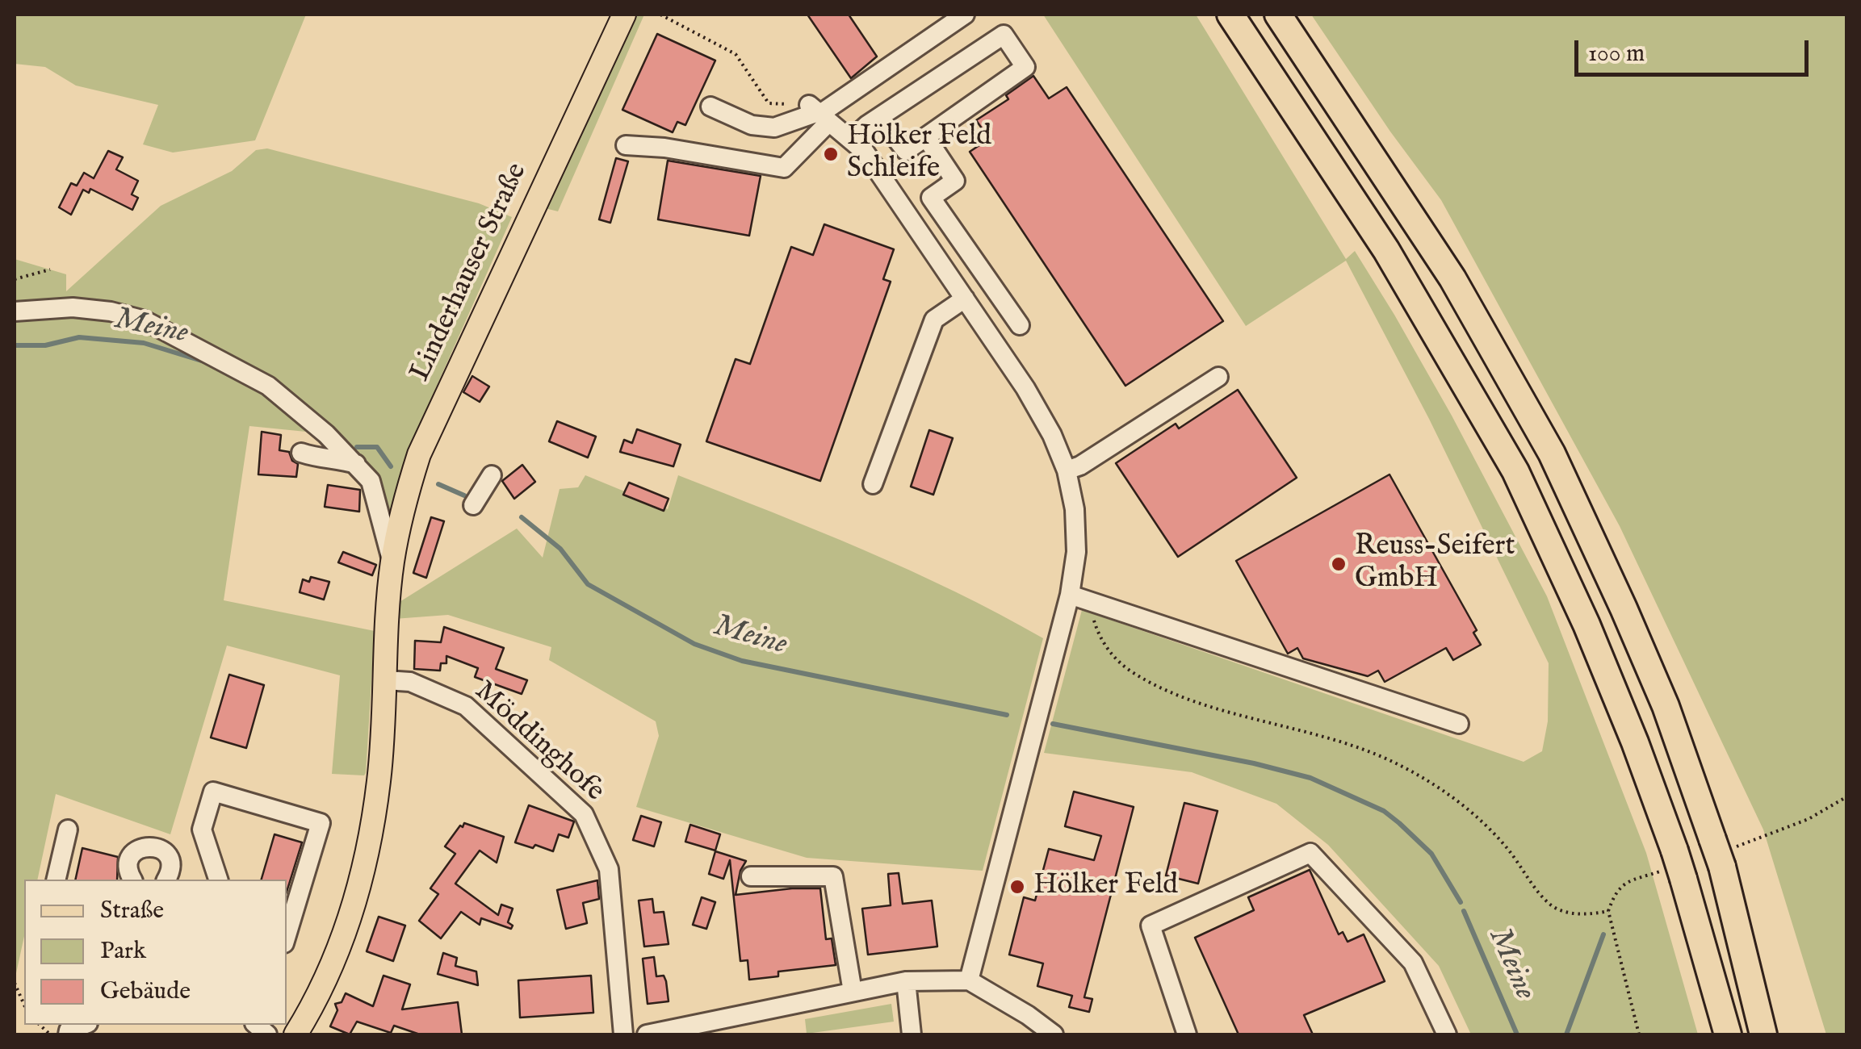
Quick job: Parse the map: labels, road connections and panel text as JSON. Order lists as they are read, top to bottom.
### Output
{
  "streets": {
    "main road": ["Linderhauser Straße"],
    "street": ["Möddinghofe"]
  },
  "crossings": [
    ["Linderhauser Straße", "Möddinghofe"]
  ],
  "water": ["Meine"],
  "places": ["Hölker Feld Schleife", "Reuss-Seifert GmbH", "Hölker Feld"],
  "legend": ["Straße", "Park", "Gebäude"],
  "scale_bar": "100 m"
}
